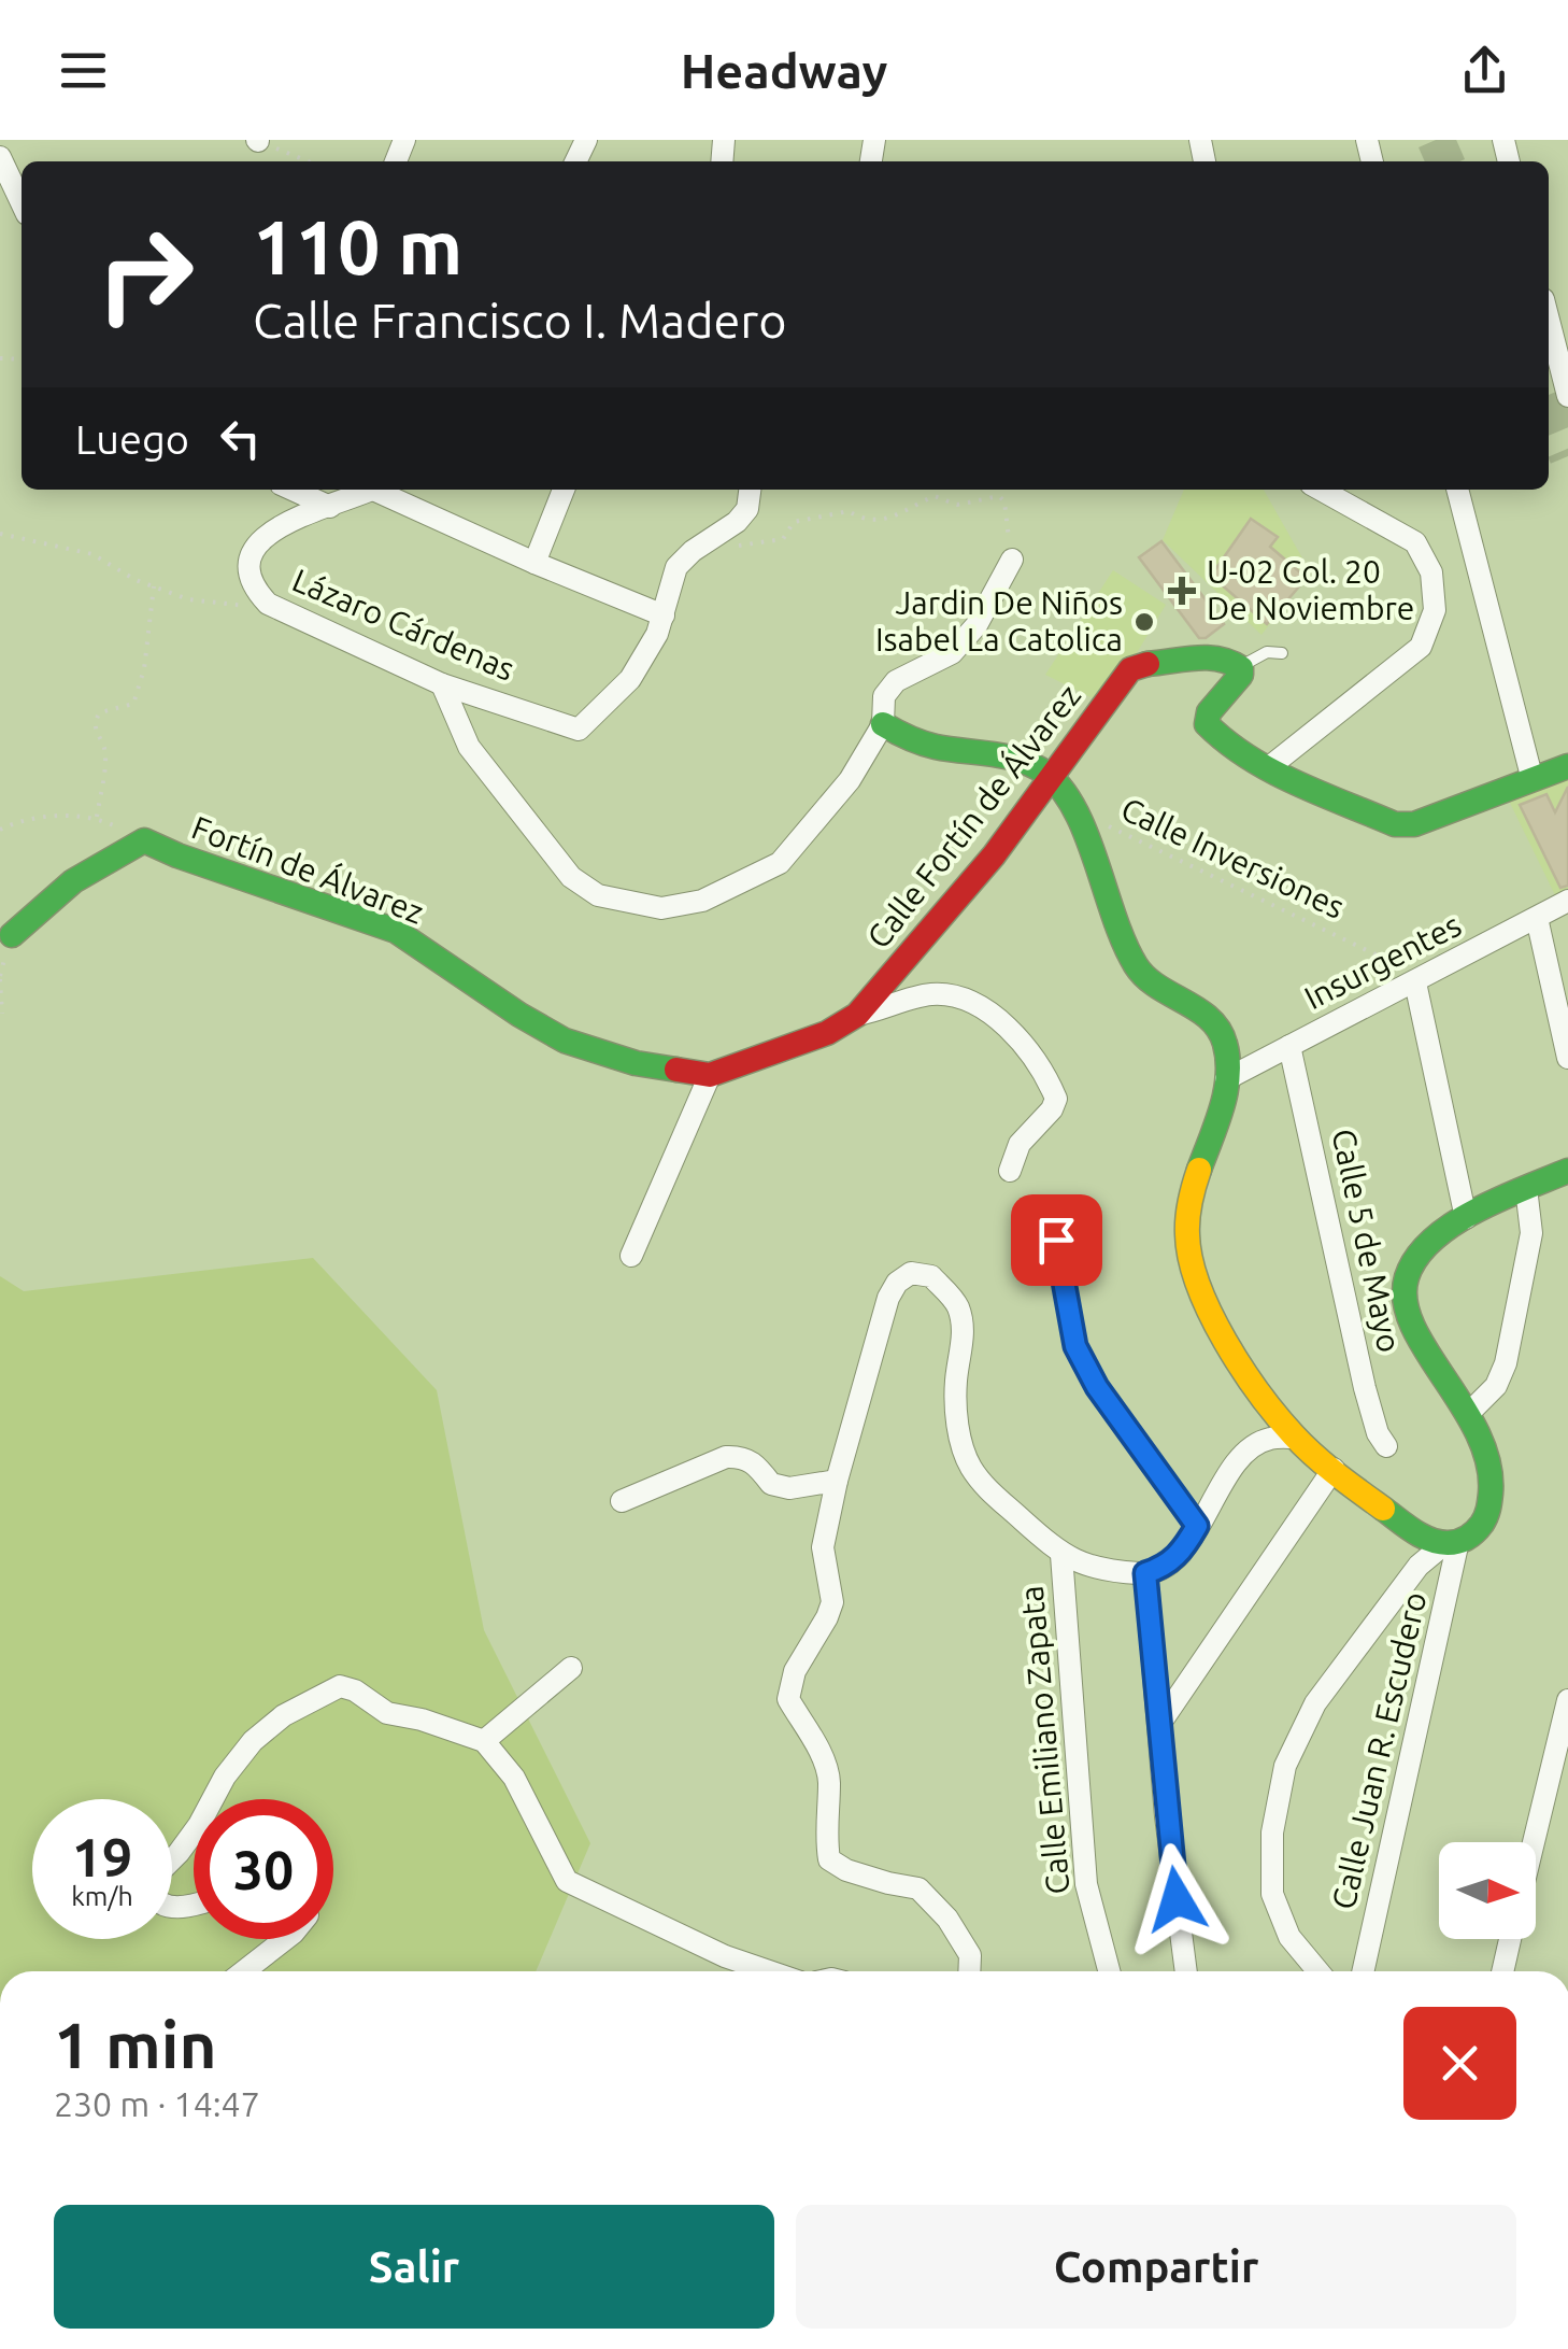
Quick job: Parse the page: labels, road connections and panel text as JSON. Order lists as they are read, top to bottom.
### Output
{
  "streets": {
    "street": [
      "Lázaro Cárdenas",
      "Calle Fortín de Álvarez",
      "Fortín de Álvarez",
      "Insurgentes",
      "Calle 5 de Mayo",
      "Calle Emiliano Zapata",
      "Calle Juan R. Escudero"
    ],
    "path": ["Calle Inversiones"]
  },
  "crossings": [
    ["Calle Fortín de Álvarez", "Fortín de Álvarez"],
    ["Calle Inversiones", "Insurgentes"],
    ["Insurgentes", "Calle 5 de Mayo"]
  ],
  "places": {
    "health": ["U-02 Col. 20 De Noviembre"],
    "other": ["Jardin De Niños Isabel La Catolica"]
  },
  "north": "right",
  "page": {
    "header": "Headway",
    "turn": ["110 m", "Calle Francisco I. Madero"],
    "then": "Luego",
    "speed": "19 km/h",
    "limit": "30",
    "heading": ["1 min", "230 m · 14:47"],
    "buttons": ["Salir", "Compartir"]
  }
}
